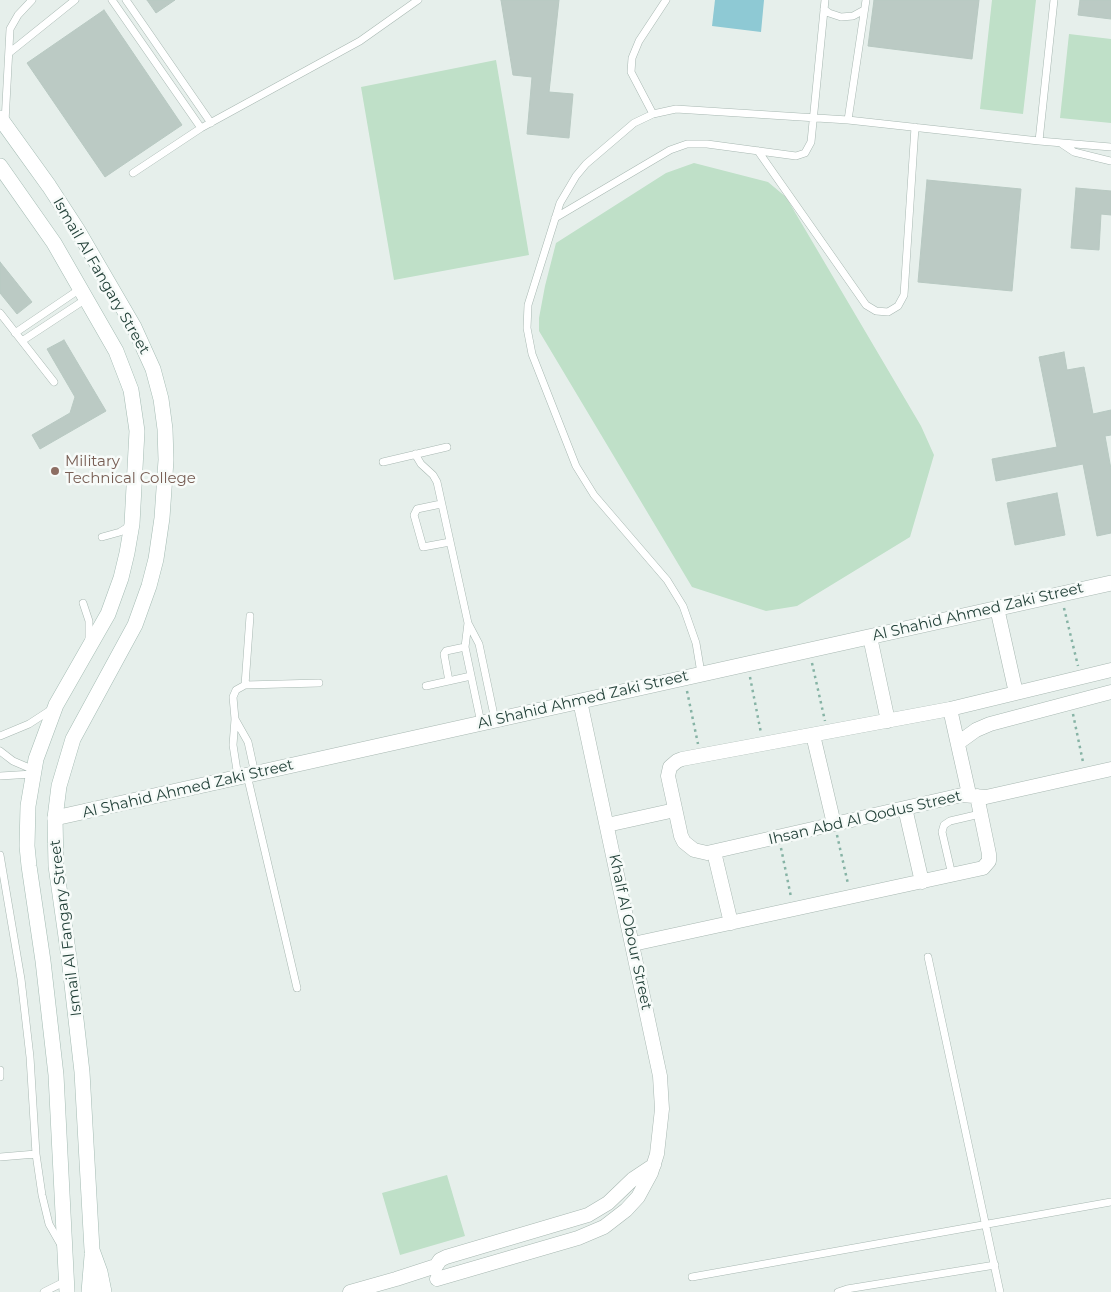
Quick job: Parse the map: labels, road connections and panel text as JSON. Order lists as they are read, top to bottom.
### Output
{
  "streets": {
    "main road": ["Ismail Al Fangary Street", "Al Shahid Ahmed Zaki Street"],
    "street": ["Ihsan Abd Al Qodus Street", "Khalf Al Obour Street"]
  },
  "crossings": [
    ["Ismail Al Fangary Street", "Al Shahid Ahmed Zaki Street"],
    ["Al Shahid Ahmed Zaki Street", "Khalf Al Obour Street"]
  ],
  "places": ["Military Technical College"]
}
